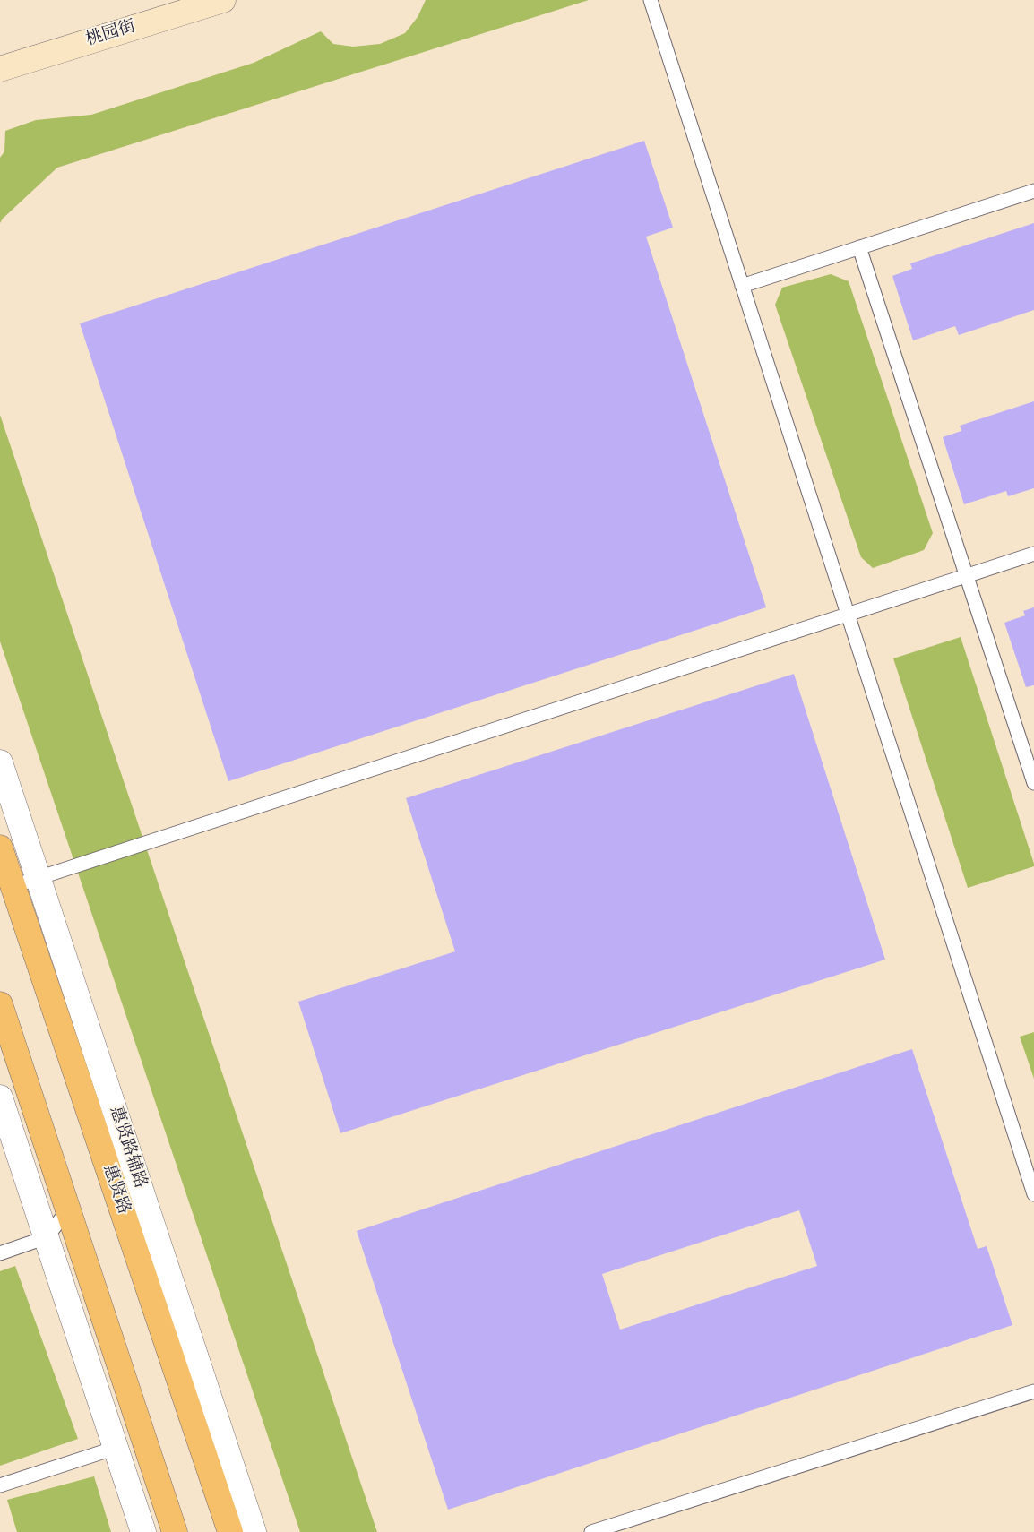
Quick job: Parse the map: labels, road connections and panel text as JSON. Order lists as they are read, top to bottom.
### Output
{
  "streets": {
    "main road": ["桃园街", "惠贤路"],
    "street": ["惠贤路辅路"]
  }
}
